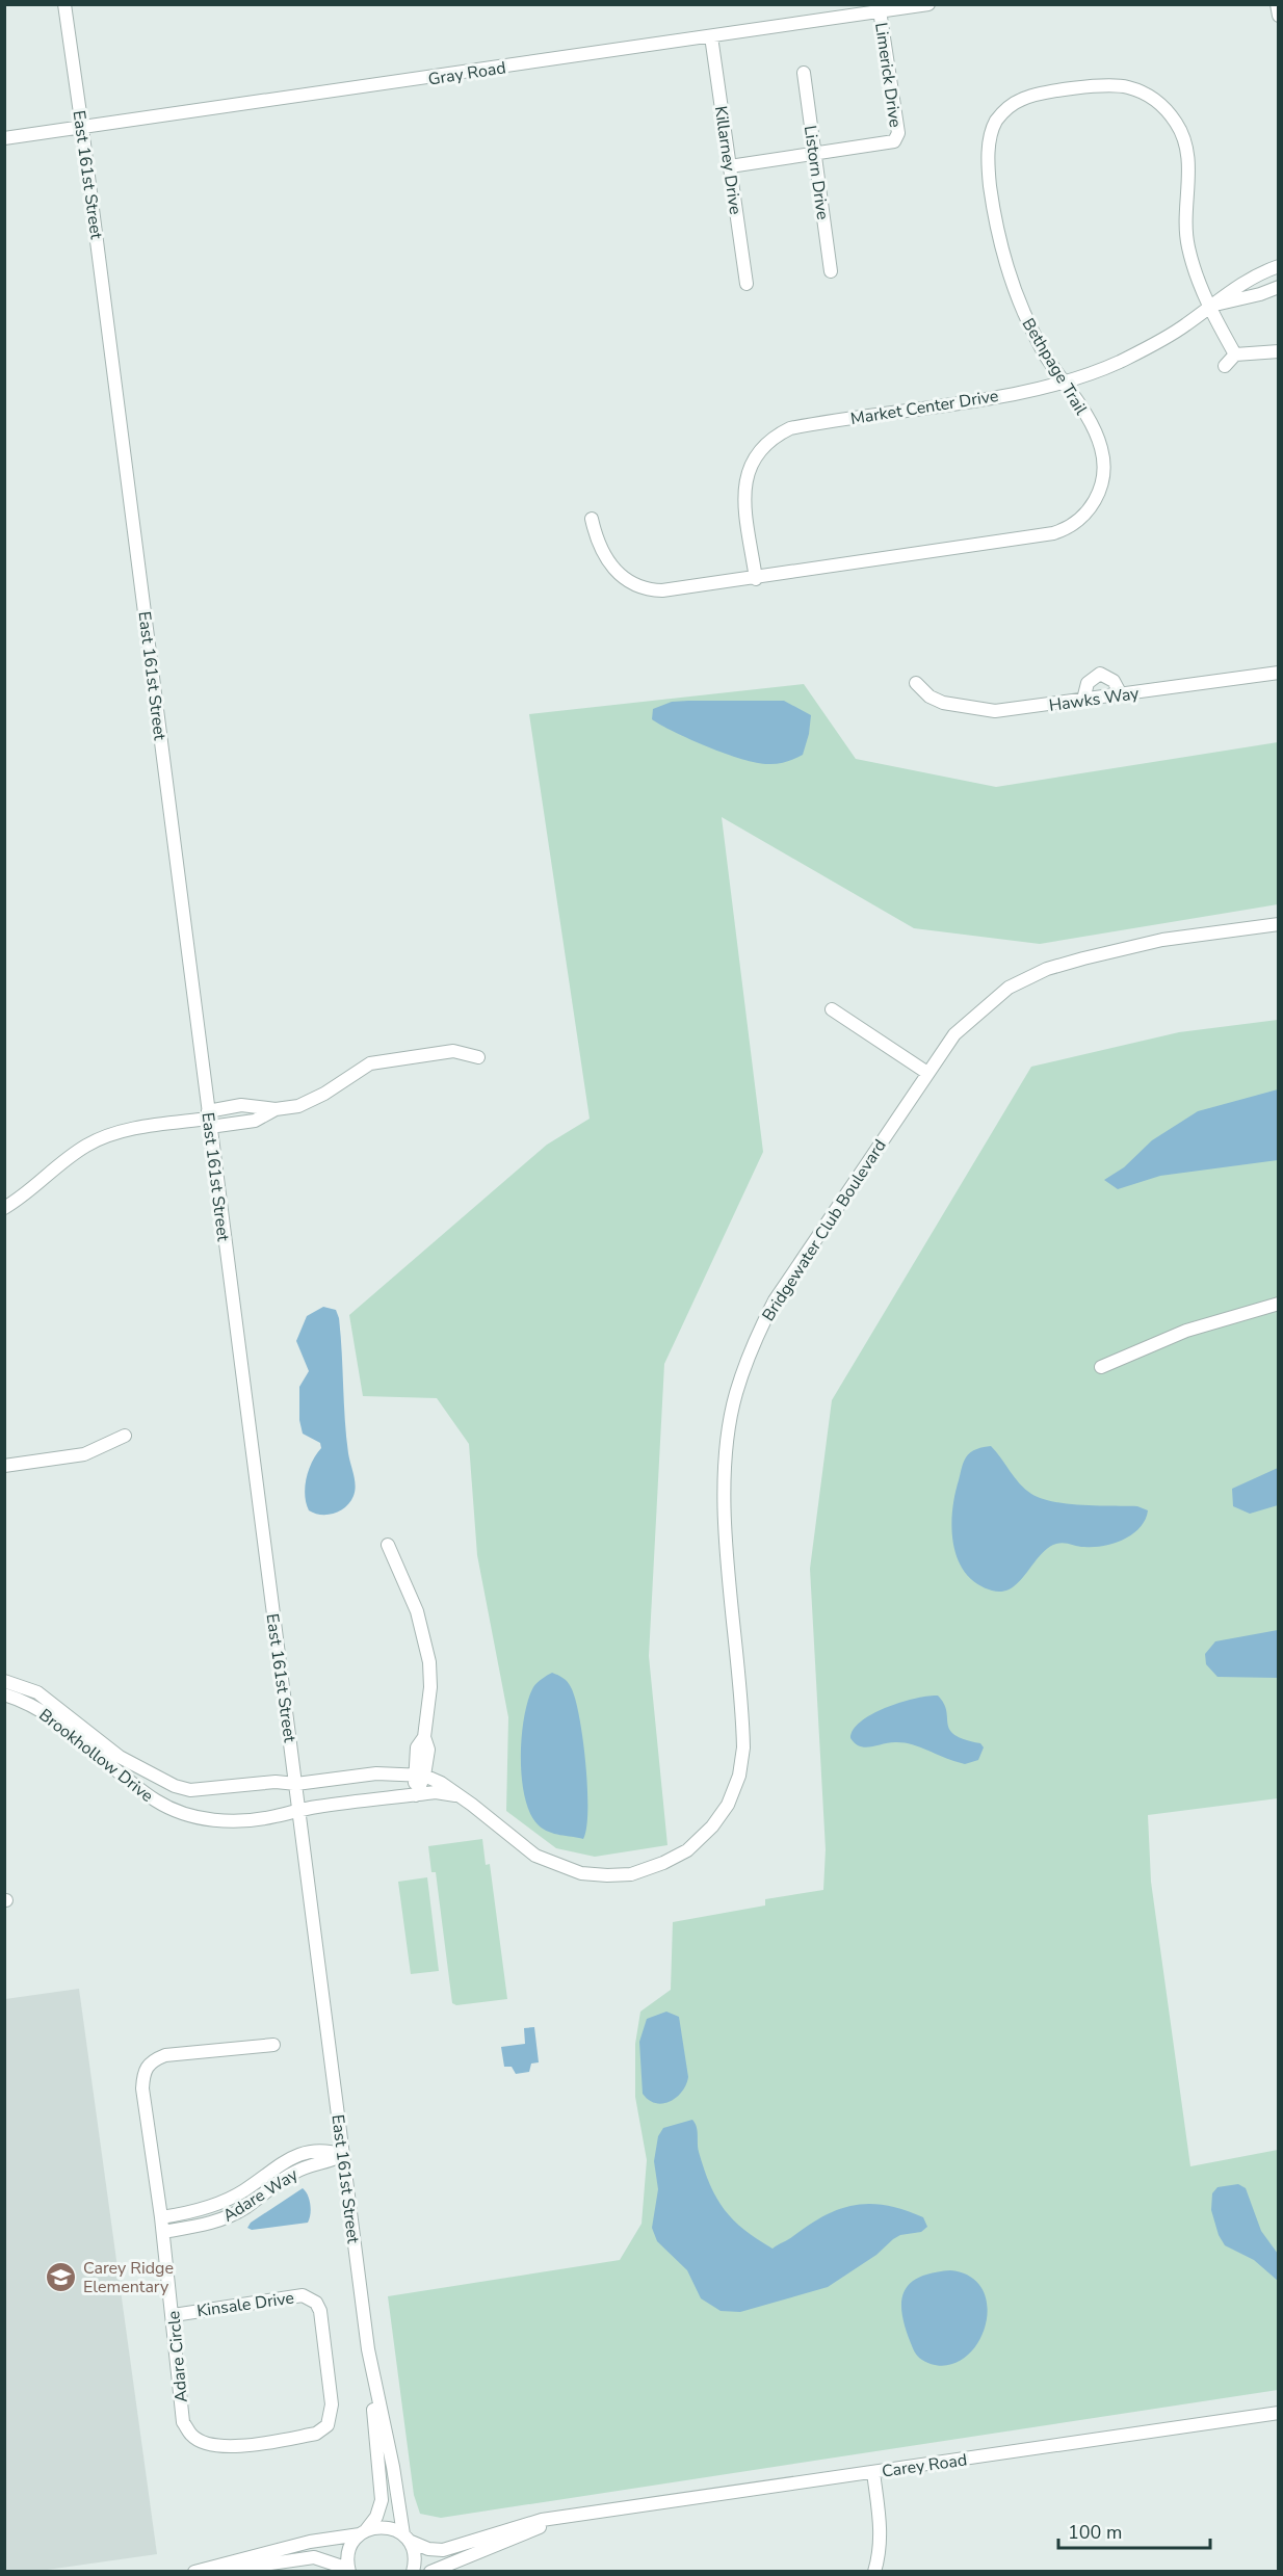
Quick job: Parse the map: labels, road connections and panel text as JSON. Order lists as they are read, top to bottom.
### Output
{
  "streets": {
    "street": [
      "Gray Road",
      "Limerick Drive",
      "Killarney Drive",
      "Listorn Drive",
      "East 161st Street",
      "Bethpage Trail",
      "Market Center Drive",
      "Hawks Way",
      "Bridgewater Club Boulevard",
      "Brookhollow Drive",
      "Adare Way",
      "Kinsale Drive",
      "Adare Circle",
      "Carey Road"
    ]
  },
  "crossings": [
    ["Gray Road", "Limerick Drive"],
    ["Gray Road", "Killarney Drive"],
    ["Gray Road", "East 161st Street"],
    ["Limerick Drive", "Listorn Drive"],
    ["East 161st Street", "Bridgewater Club Boulevard"],
    ["East 161st Street", "Brookhollow Drive"],
    ["East 161st Street", "Adare Way"],
    ["East 161st Street", "Carey Road"],
    ["Bethpage Trail", "Market Center Drive"],
    ["Bridgewater Club Boulevard", "Brookhollow Drive"],
    ["Adare Way", "Adare Circle"],
    ["Kinsale Drive", "Adare Circle"]
  ],
  "places": {
    "school or university": ["Carey Ridge Elementary"]
  },
  "scale_bar": "100 m"
}
